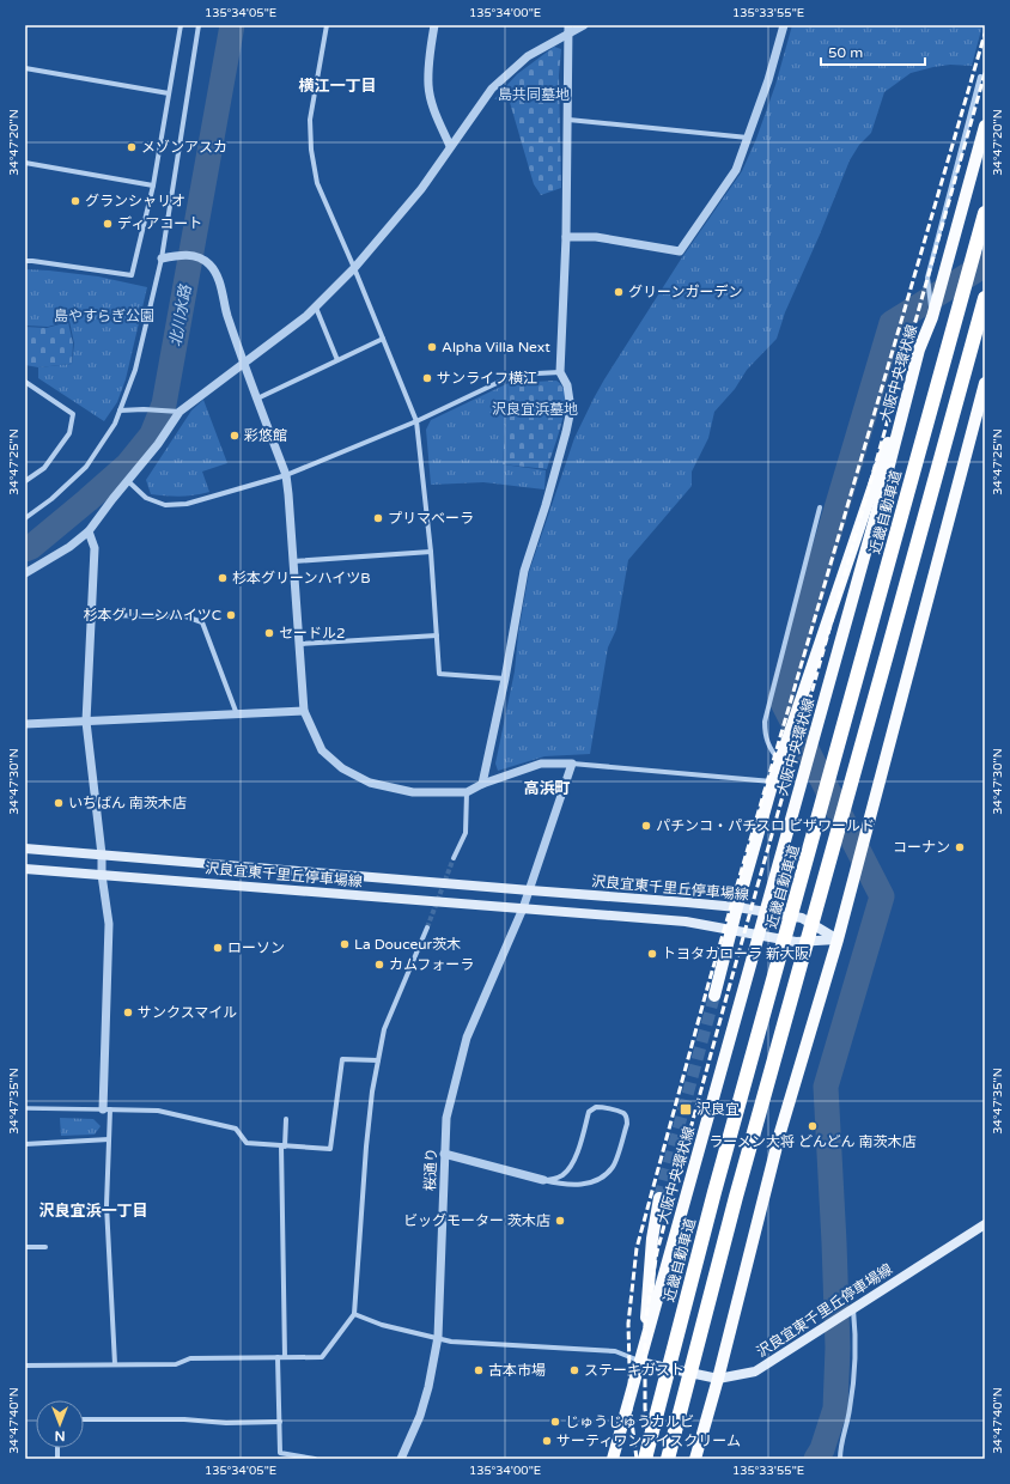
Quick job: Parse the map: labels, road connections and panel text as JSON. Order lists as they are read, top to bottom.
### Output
{
  "streets": {
    "highway": ["近畿自動車道"],
    "main road": ["大阪中央環状線", "沢良宜東千里丘停車場線"],
    "street": ["桜通り"]
  },
  "crossings": [
    ["大阪中央環状線", "沢良宜東千里丘停車場線"],
    ["沢良宜東千里丘停車場線", "桜通り"]
  ],
  "districts": ["横江一丁目", "高浜町", "沢良宜浜一丁目"],
  "water": ["北川水路"],
  "parks": ["島共同墓地", "島やすらぎ公園", "沢良宜浜墓地"],
  "places": {
    "other": [
      "メゾンアスカ",
      "グランシャリオ",
      "ディアコート",
      "グリーンガーデン",
      "Alpha Villa Next",
      "サンライフ横江",
      "彩悠館",
      "プリマベーラ",
      "杉本グリーンハイツB",
      "杉本グリーンハイツC",
      "セードル2",
      "いちばん 南茨木店",
      "パチンコ・パチスロ ビザワールド",
      "コーナン",
      "La Douceur茨木",
      "ローソン",
      "トヨタカローラ 新大阪",
      "カムフォーラ",
      "サンクスマイル",
      "ラーメン大将 どんどん 南茨木店",
      "ビッグモーター 茨木店",
      "古本市場",
      "ステーキガスト",
      "じゅうじゅうカルビ",
      "サーティワンアイスクリーム"
    ],
    "transit": ["沢良宜"]
  },
  "scale_bar": "50 m",
  "north": "bottom",
  "coordinates": [
    "135°34'05\"E",
    "135°34'00\"E",
    "135°33'55\"E",
    "34°47'20\"N",
    "34°47'25\"N",
    "34°47'30\"N",
    "34°47'35\"N",
    "34°47'40\"N"
  ]
}
